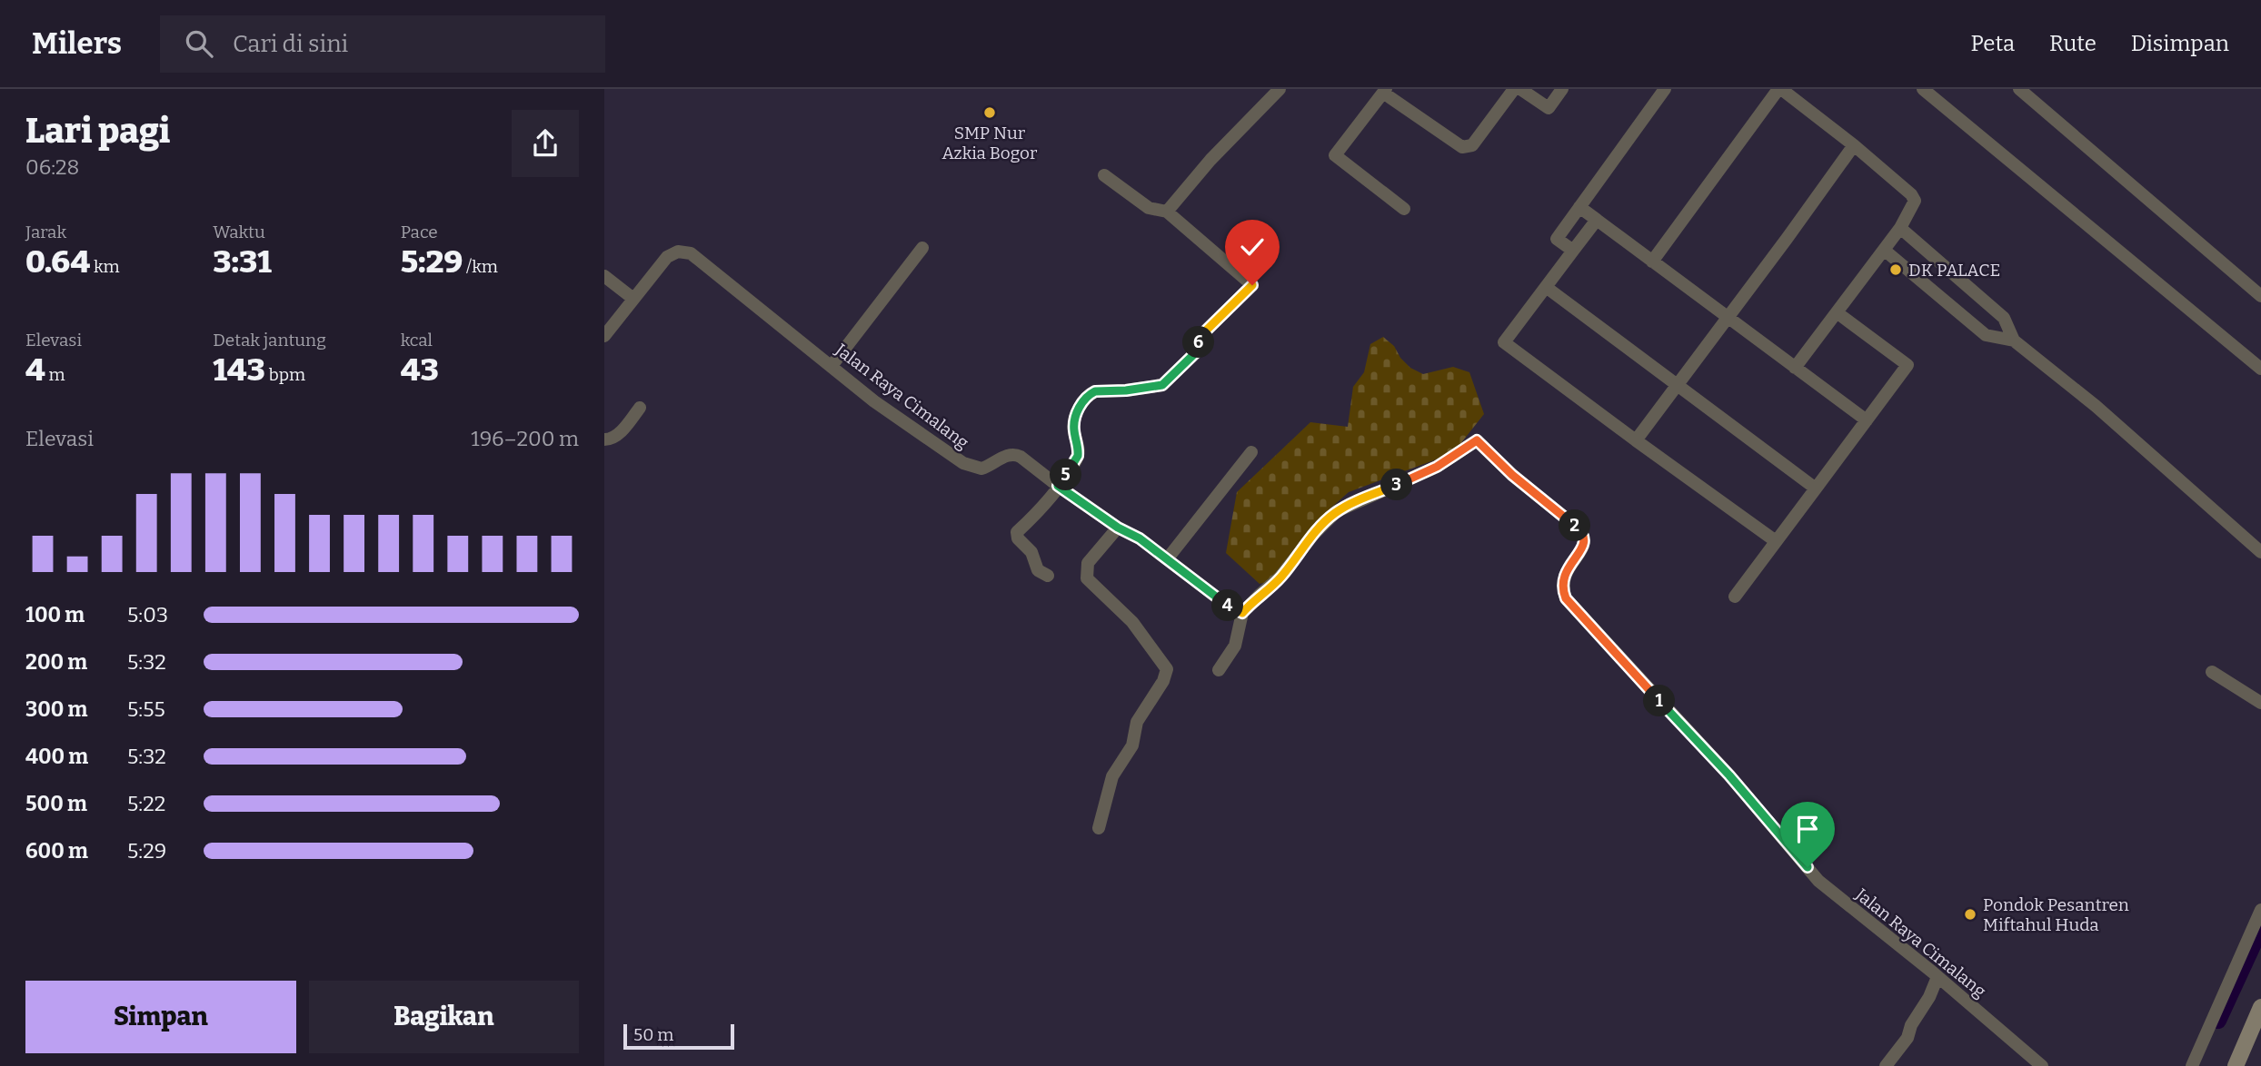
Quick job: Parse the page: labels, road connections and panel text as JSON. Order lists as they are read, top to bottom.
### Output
{
  "streets": {
    "street": ["Jalan Raya Cimalang"]
  },
  "places": ["SMP Nur Azkia Bogor", "DK PALACE", "Pondok Pesantren Miftahul Huda"],
  "scale_bar": "50 m",
  "page": {
    "header": "Milers",
    "search": "Cari di sini",
    "nav": ["Peta", "Rute", "Disimpan"],
    "heading": ["Lari pagi", "06:28"],
    "stats": [
      ["Jarak", "0.64 km"],
      ["Waktu", "3:31"],
      ["Pace", "5:29 /km"],
      ["Elevasi", "4 m"],
      ["Detak jantung", "143 bpm"],
      ["kcal", "43"]
    ],
    "pins": [
      "6",
      "5",
      "3",
      "2",
      "4",
      "1"
    ],
    "chart": ["Elevasi", "196–200 m"],
    "list": [
      {
        "name": "100 m",
        "note": "5:03"
      },
      {
        "name": "200 m",
        "note": "5:32"
      },
      {
        "name": "300 m",
        "note": "5:55"
      },
      {
        "name": "400 m",
        "note": "5:32"
      },
      {
        "name": "500 m",
        "note": "5:22"
      },
      {
        "name": "600 m",
        "note": "5:29"
      }
    ],
    "buttons": ["Simpan", "Bagikan"],
    "scale": "50 m"
  }
}
